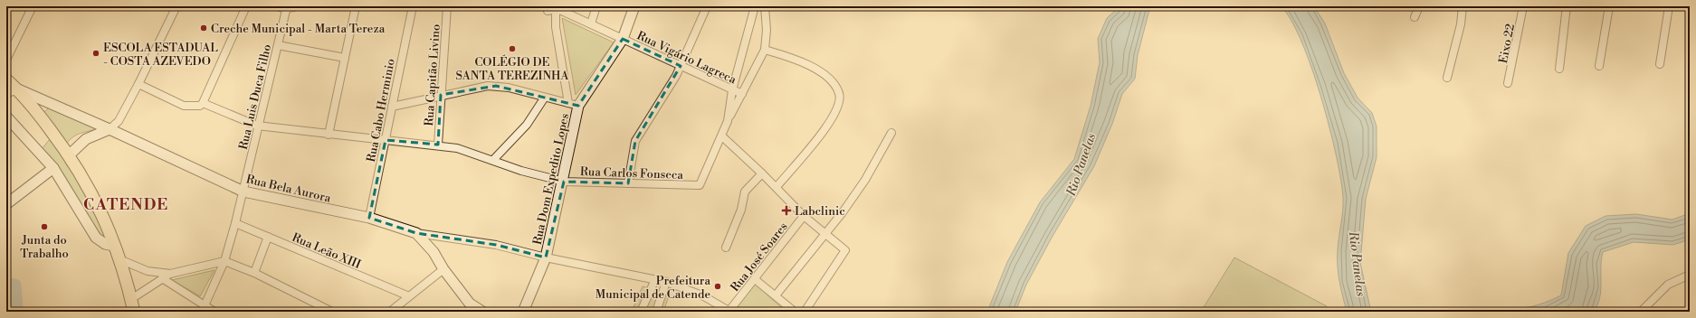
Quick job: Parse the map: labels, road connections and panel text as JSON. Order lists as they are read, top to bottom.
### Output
{
  "streets": {
    "street": [
      "Eixo 22",
      "Rua Vigário Lagreca",
      "Rua Capitão Livino",
      "Rua Luis Duca Filho",
      "Rua Cabo Herminio",
      "Rua Carlos Fonseca",
      "Rua Dom Expedito Lopes",
      "Rua Bela Aurora",
      "Rua Leão XIII",
      "Rua José Soares"
    ]
  },
  "crossings": [
    ["Rua Capitão Livino", "Rua Carlos Fonseca"],
    ["Rua Luis Duca Filho", "Rua Carlos Fonseca"],
    ["Rua Luis Duca Filho", "Rua Bela Aurora"],
    ["Rua Luis Duca Filho", "Rua Leão XIII"],
    ["Rua Cabo Herminio", "Rua Carlos Fonseca"],
    ["Rua Cabo Herminio", "Rua Bela Aurora"],
    ["Rua Carlos Fonseca", "Rua Dom Expedito Lopes"]
  ],
  "districts": ["CATENDE"],
  "water": ["Rio Panelas"],
  "places": {
    "other": [
      "Creche Municipal - Marta Tereza",
      "COLÉGIO DE SANTA TEREZINHA",
      "ESCOLA ESTADUAL - COSTA AZEVEDO",
      "Junta do Trabalho",
      "Prefeitura Municipal de Catende"
    ],
    "health": ["Labclinic"]
  }
}
